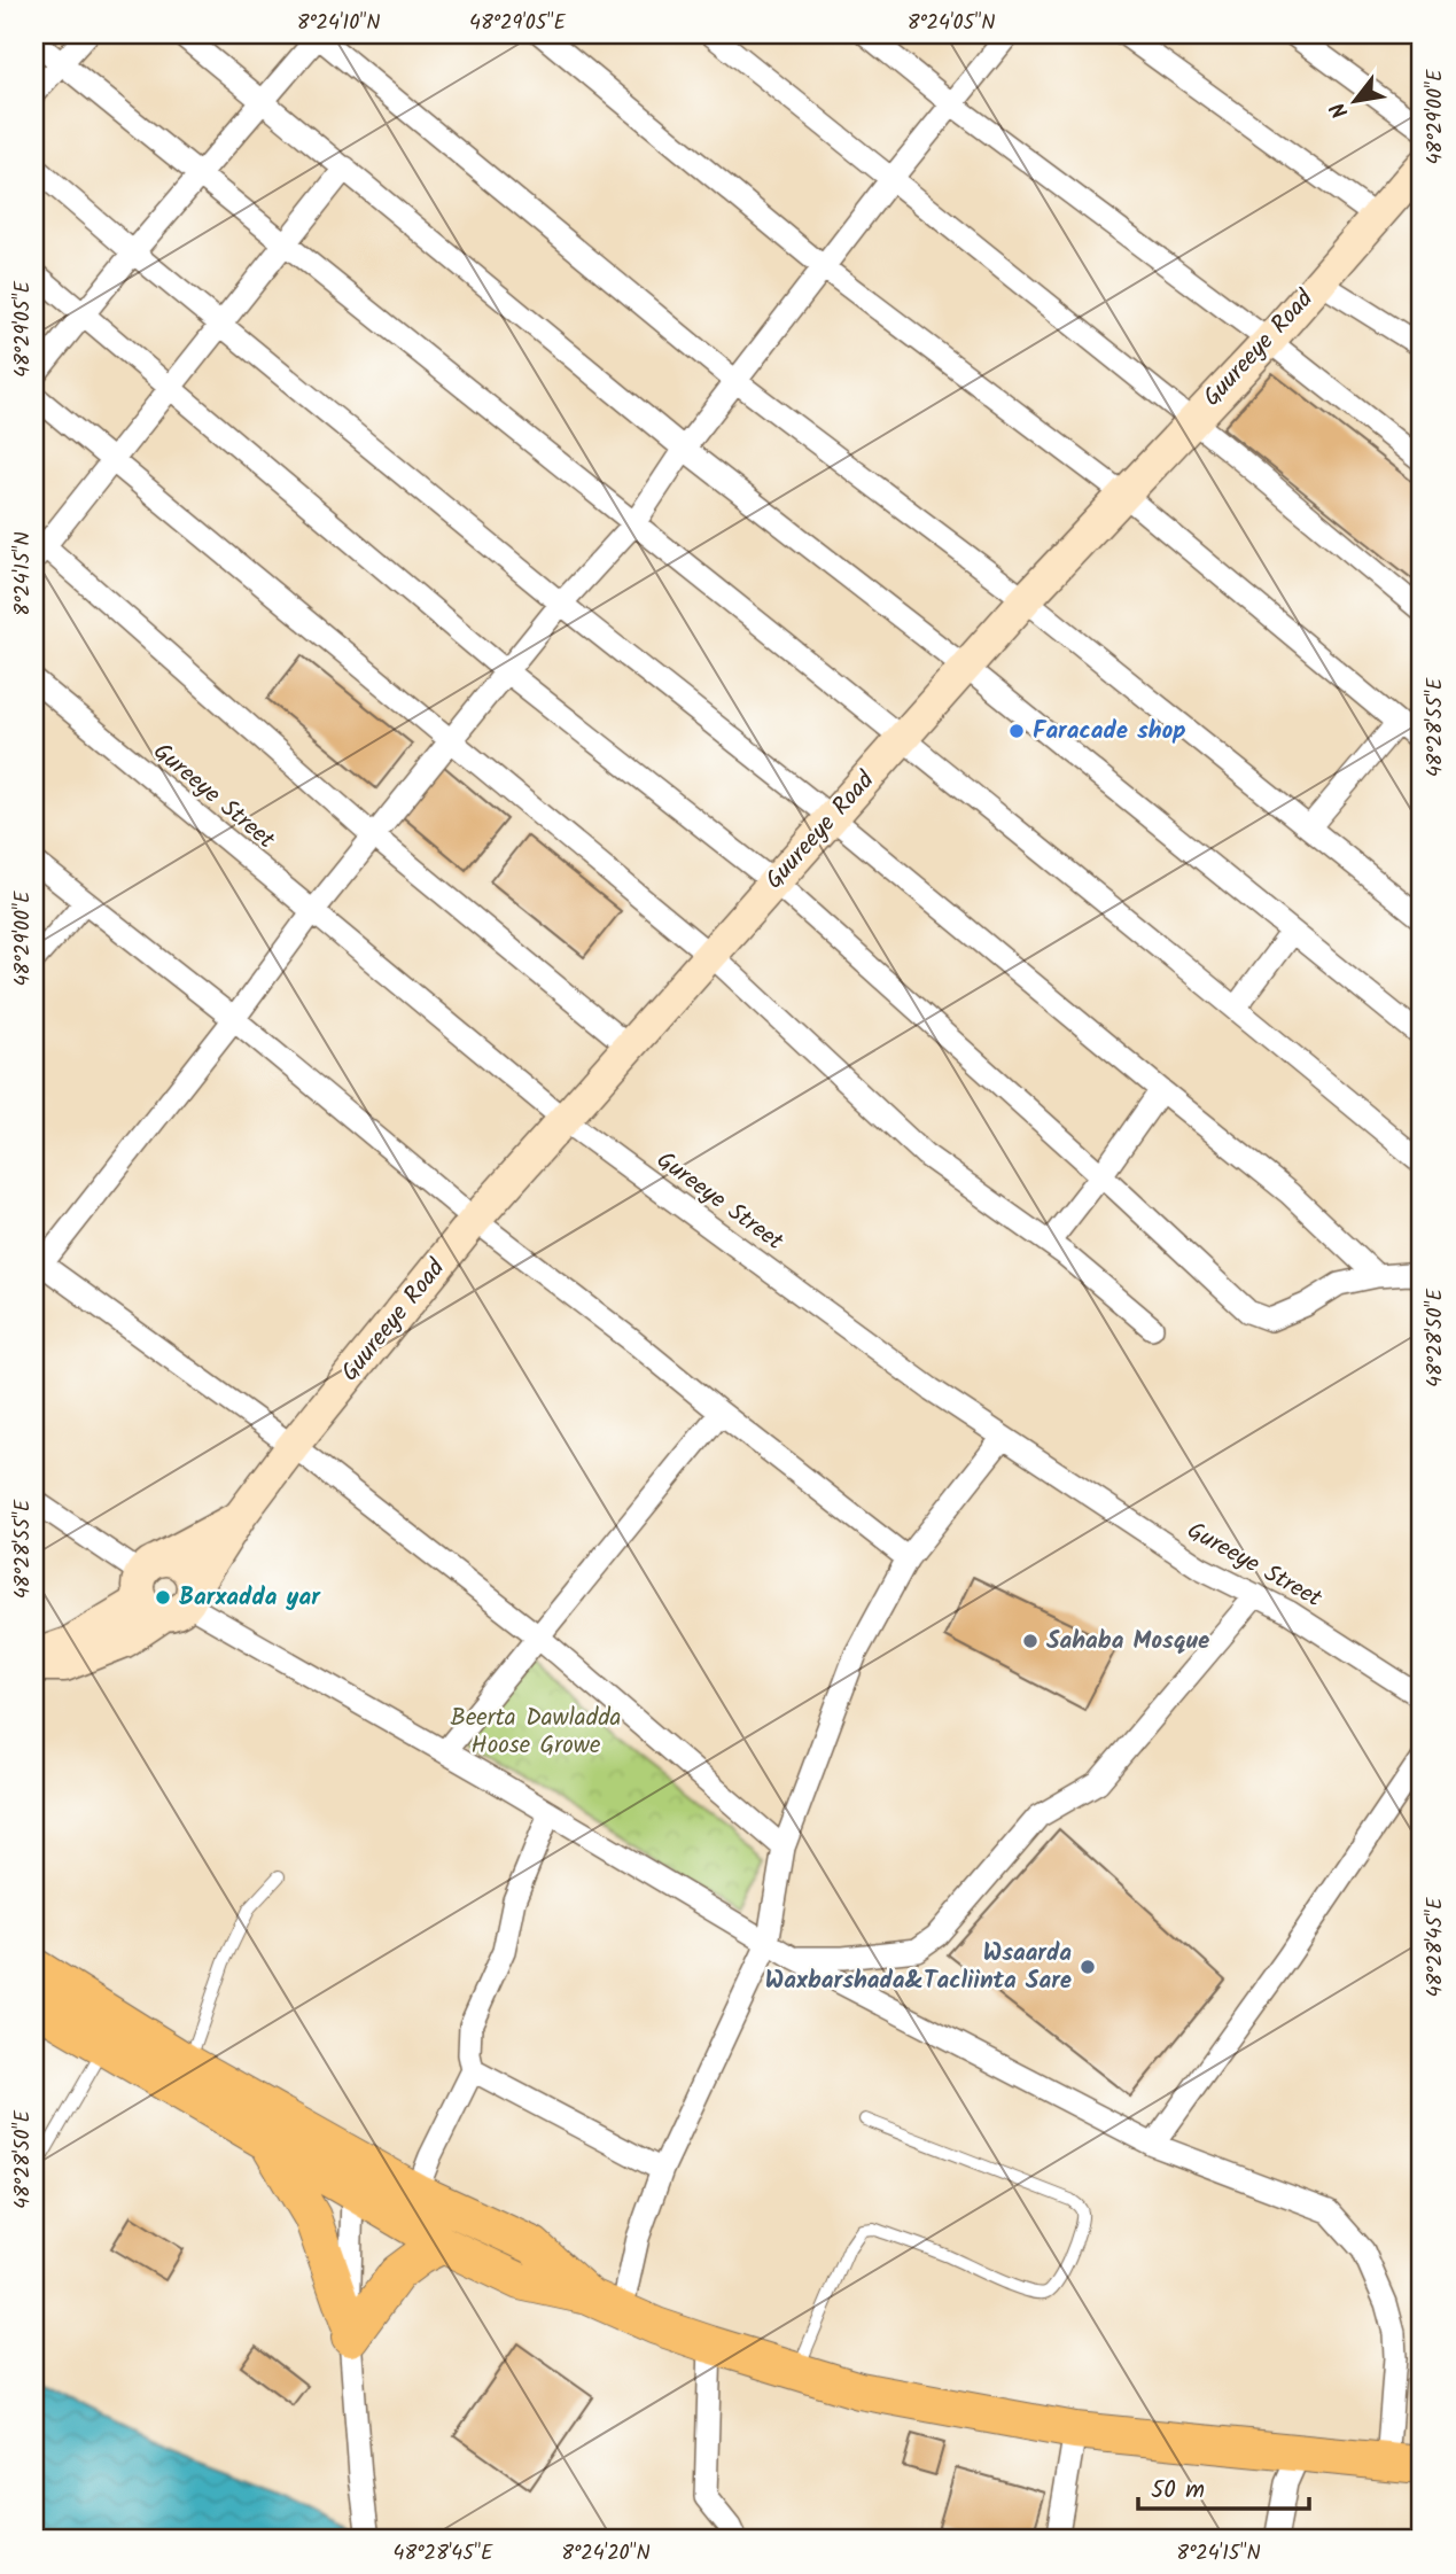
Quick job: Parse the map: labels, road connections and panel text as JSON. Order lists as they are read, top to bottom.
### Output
{
  "streets": {
    "street": ["Guureeye Road", "Gureeye Street"]
  },
  "crossings": [
    ["Guureeye Road", "Gureeye Street"]
  ],
  "parks": ["Beerta Dawladda Hoose Growe"],
  "places": [
    "Faracade shop",
    "Barxadda yar",
    "Sahaba Mosque",
    "Wsaarda Waxbarshada&Tacliinta Sare"
  ],
  "scale_bar": "50 m",
  "north": "bottom left",
  "coordinates": [
    "8°24'10\"N",
    "48°29'05\"E",
    "8°24'05\"N",
    "48°29'00\"E",
    "8°24'15\"N",
    "48°28'55\"E",
    "48°28'50\"E",
    "48°28'45\"E",
    "8°24'20\"N"
  ]
}
